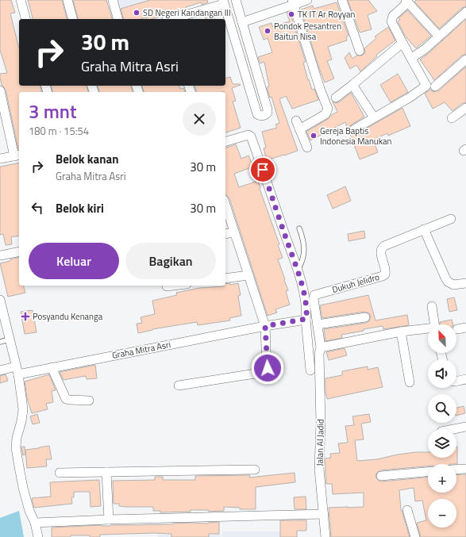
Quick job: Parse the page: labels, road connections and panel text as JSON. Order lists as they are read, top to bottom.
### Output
{
  "streets": {
    "street": ["Dukuh Jelidro", "Graha Mitra Asri", "Jalan Al Jadid"]
  },
  "crossings": [
    ["Dukuh Jelidro", "Jalan Al Jadid"]
  ],
  "places": {
    "other": [
      "SD Negeri Kandangan III",
      "TK IT Ar Royyan",
      "Pondok Pesantren Baitun Nisa",
      "Gereja Baptis Indonesia Manukan"
    ],
    "health": ["Posyandu Kenanga"]
  },
  "north": "top left",
  "page": {
    "turn": ["30 m", "Graha Mitra Asri"],
    "heading": ["3 mnt", "180 m · 15:54"],
    "list": [
      {
        "name": "Belok kanan",
        "note": "Graha Mitra Asri",
        "value": "30 m"
      },
      {
        "name": "Belok kiri",
        "value": "30 m"
      }
    ],
    "buttons": ["Keluar", "Bagikan"],
    "map_buttons": ["+", "−"]
  }
}
